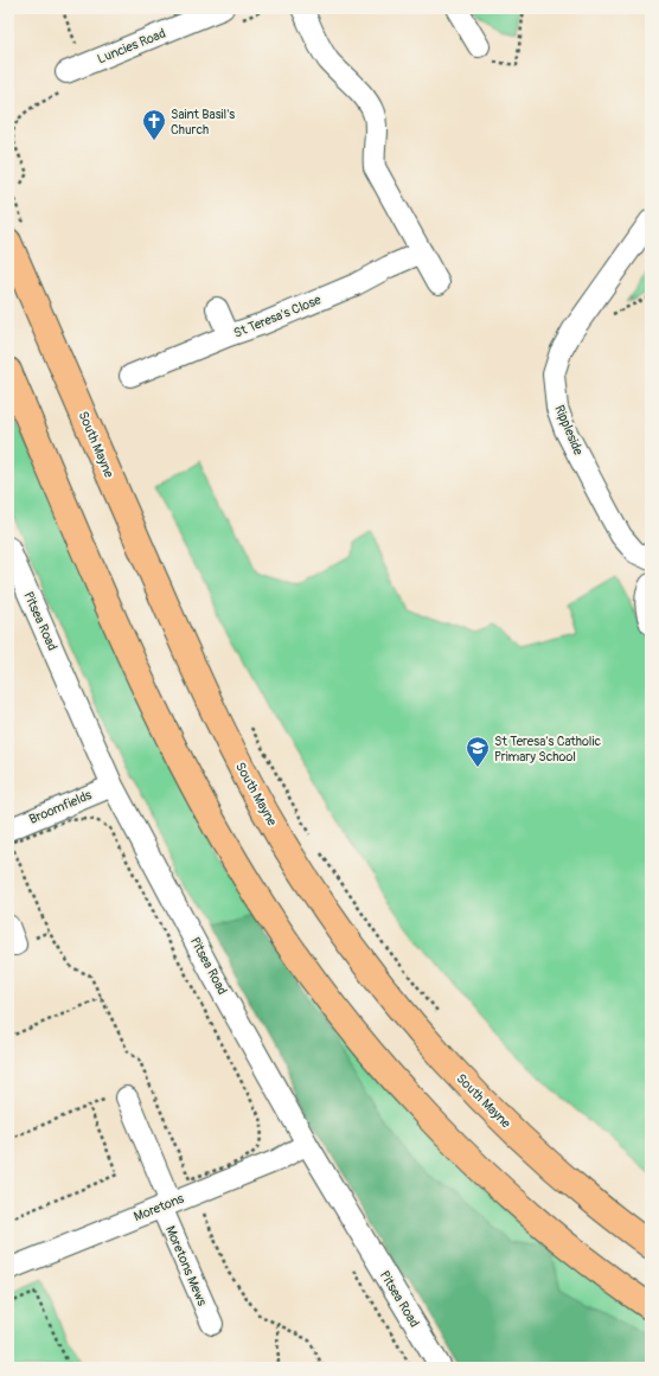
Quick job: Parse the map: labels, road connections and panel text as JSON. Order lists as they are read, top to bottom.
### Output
{
  "streets": {
    "main road": ["South Mayne"],
    "street": [
      "Luncies Road",
      "St Teresa's Close",
      "Rippleside",
      "Pitsea Road",
      "Broomfields",
      "Moretons",
      "Moretons Mews"
    ]
  },
  "crossings": [
    ["Pitsea Road", "Broomfields"],
    ["Pitsea Road", "Moretons"],
    ["Moretons", "Moretons Mews"]
  ],
  "places": {
    "church": ["Saint Basil's Church"],
    "school or university": ["St Teresa's Catholic Primary School"]
  }
}
